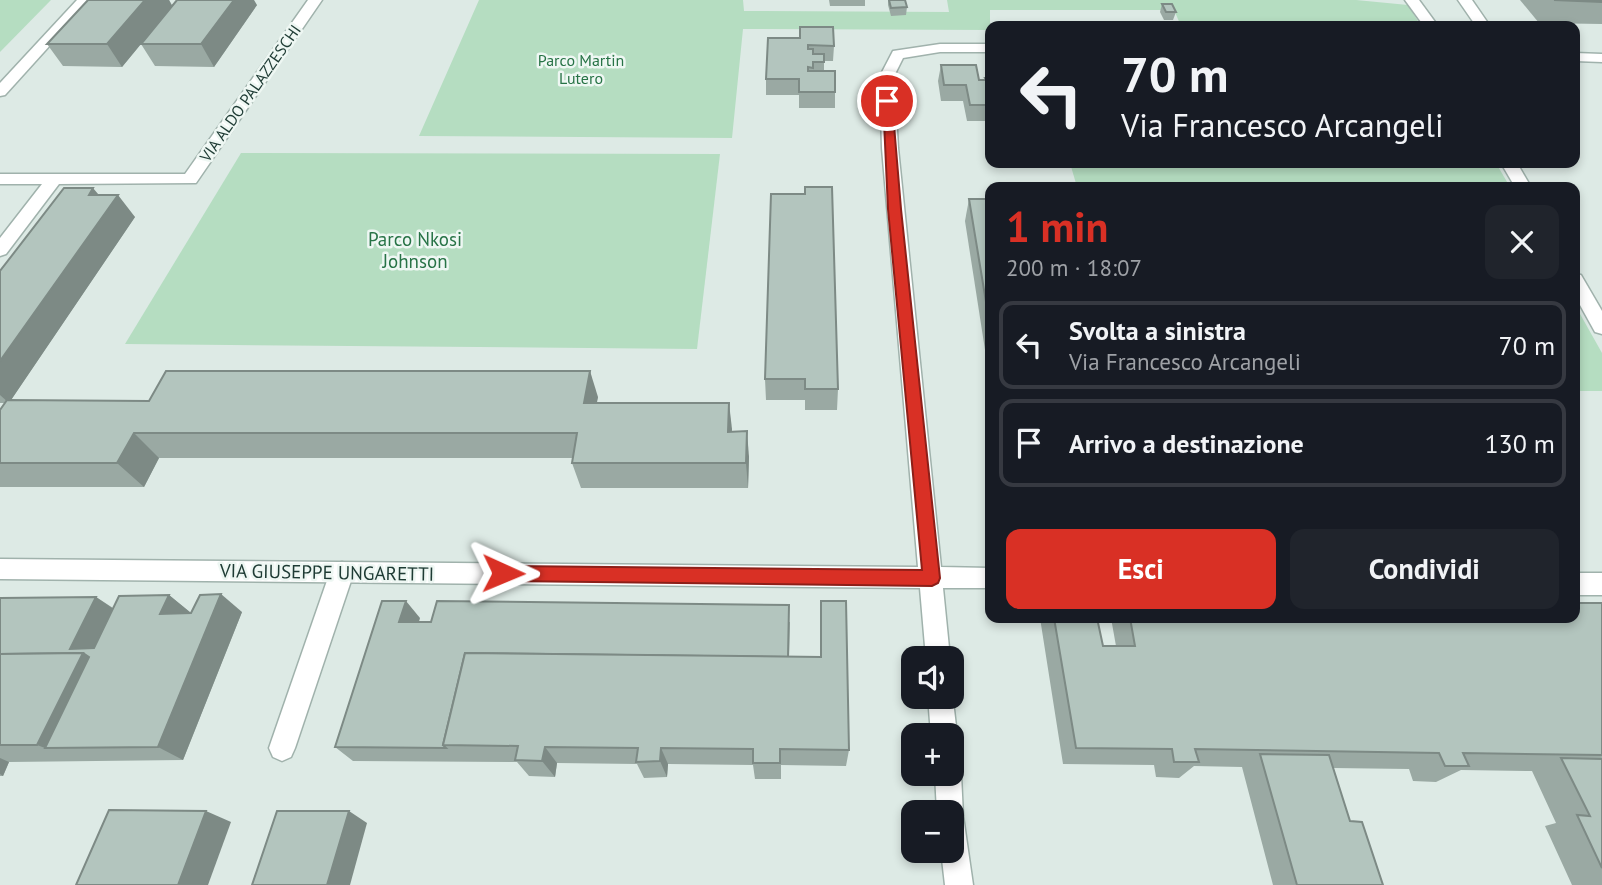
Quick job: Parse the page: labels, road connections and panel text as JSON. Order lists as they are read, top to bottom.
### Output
{
  "streets": {
    "street": ["VIA ALDO PALAZZESCHI", "VIA GIUSEPPE UNGARETTI"]
  },
  "parks": ["Parco Martin Lutero", "Parco Nkosi Johnson"],
  "page": {
    "turn": ["70 m", "Via Francesco Arcangeli"],
    "heading": ["1 min", "200 m · 18:07"],
    "list": [
      {
        "name": "Svolta a sinistra",
        "note": "Via Francesco Arcangeli",
        "value": "70 m"
      },
      {
        "name": "Arrivo a destinazione",
        "value": "130 m"
      }
    ],
    "buttons": ["Esci", "Condividi"],
    "map_buttons": ["+", "−"]
  }
}
